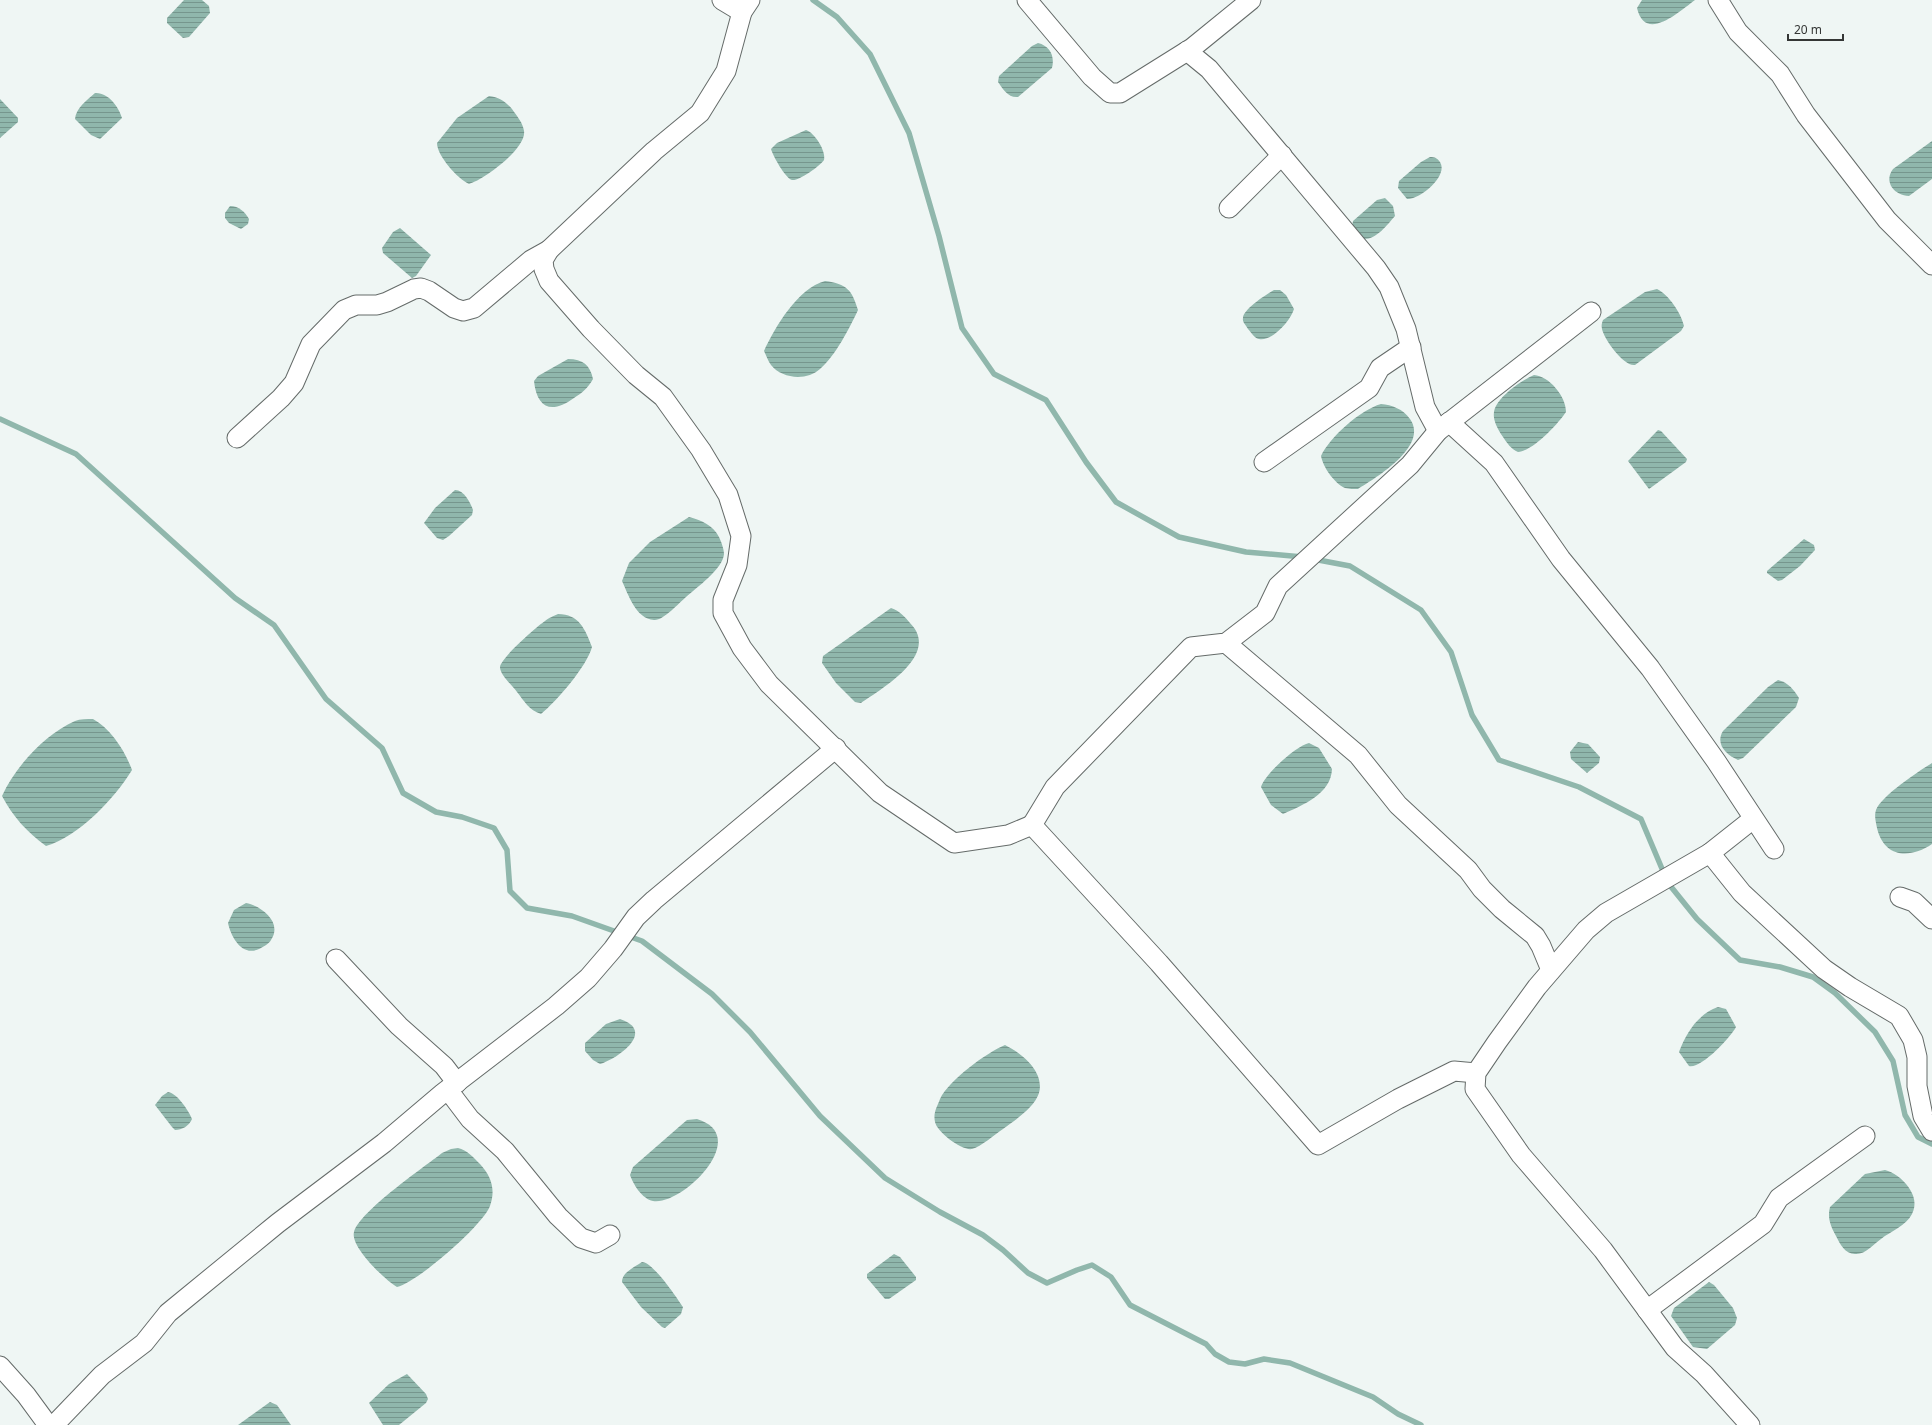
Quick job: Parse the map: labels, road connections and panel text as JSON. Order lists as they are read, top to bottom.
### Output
{
  "scale_bar": "20 m"
}
